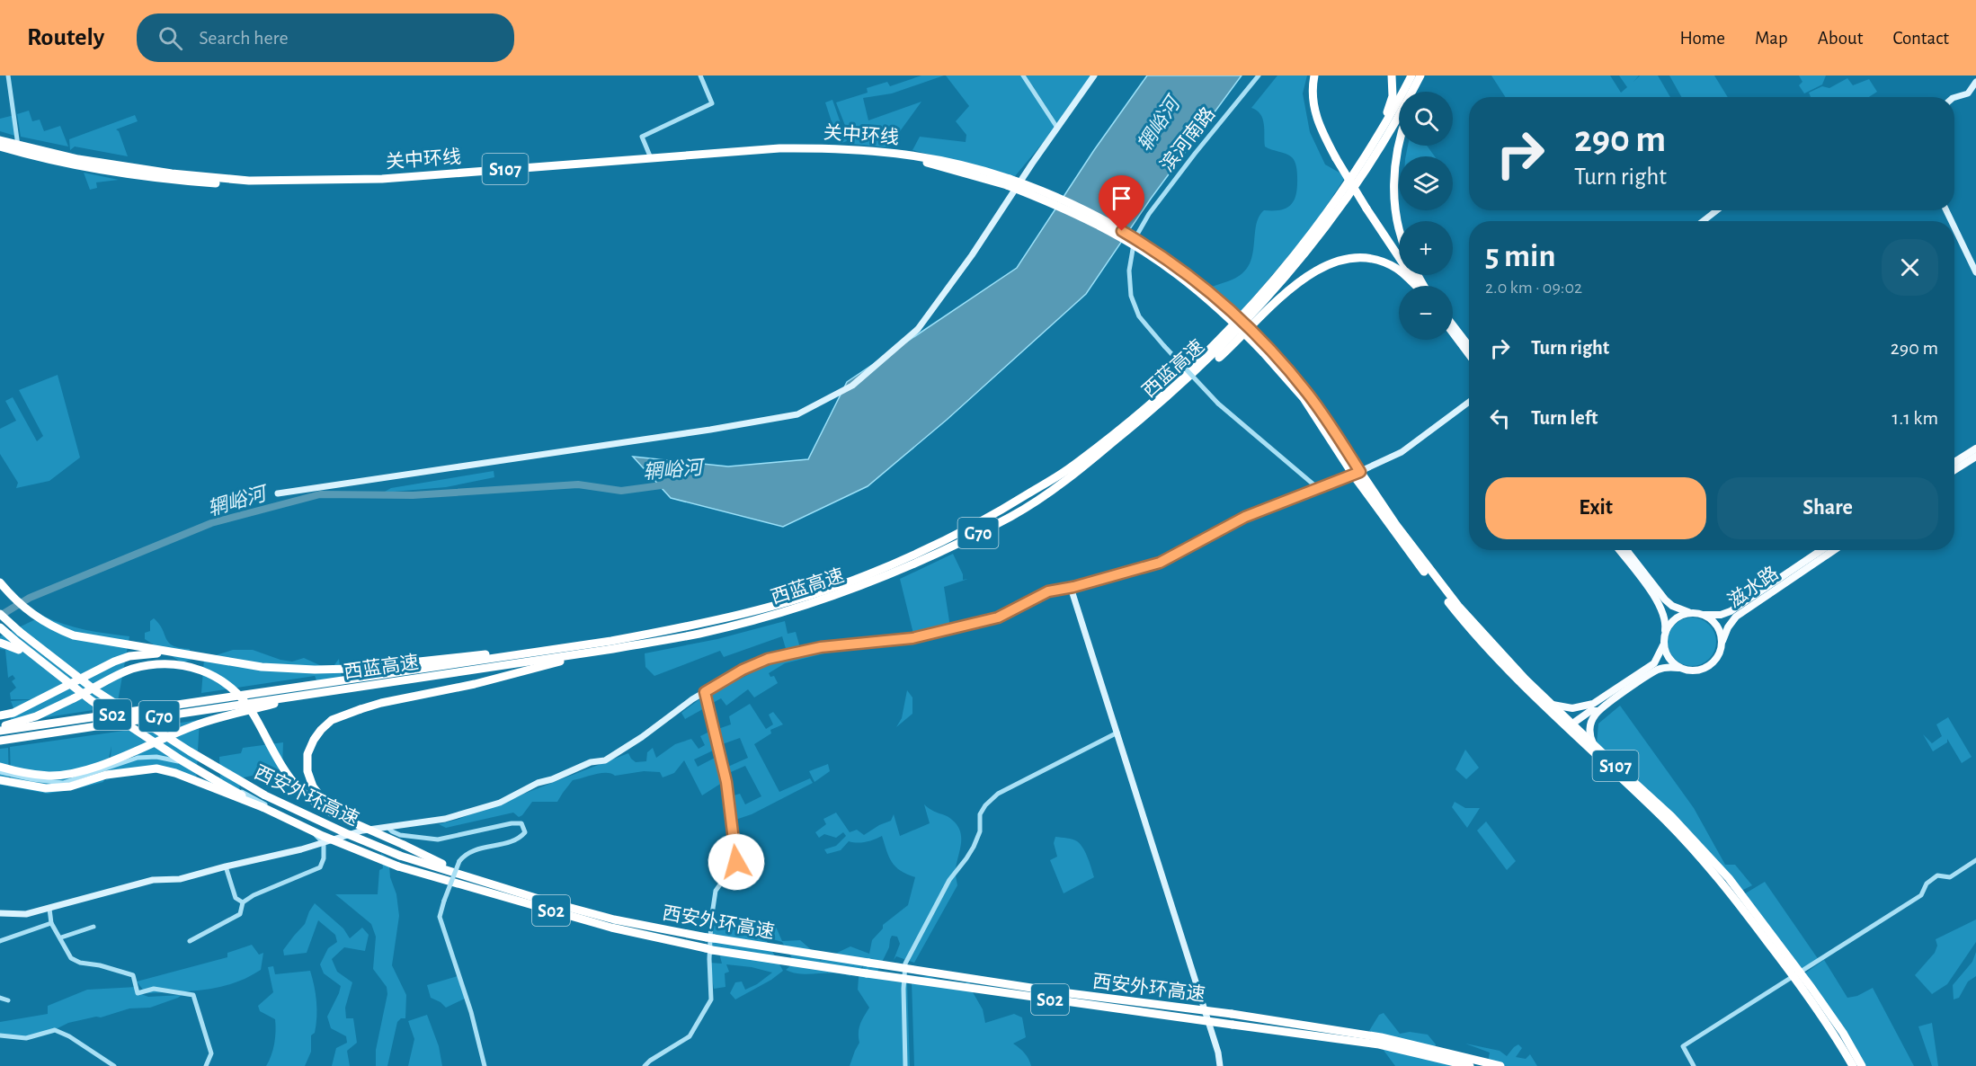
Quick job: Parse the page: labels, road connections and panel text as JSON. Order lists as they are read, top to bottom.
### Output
{
  "streets": {
    "highway": [
      "关中环线",
      "S107",
      "西蓝高速",
      "G70",
      "S02",
      "西安外环高速"
    ],
    "main road": ["滋水路"],
    "street": ["滨河南路"]
  },
  "crossings": [
    ["关中环线", "S107"]
  ],
  "water": ["辋峪河"],
  "page": {
    "header": "Routely",
    "search": "Search here",
    "nav": [
      "Home",
      "Map",
      "About",
      "Contact"
    ],
    "map_buttons": ["+", "−"],
    "turn": ["290 m", "Turn right"],
    "heading": ["5 min", "2.0 km · 09:02"],
    "list": [
      {
        "name": "Turn right",
        "value": "290 m"
      },
      {
        "name": "Turn left",
        "value": "1.1 km"
      }
    ],
    "buttons": ["Exit", "Share"]
  }
}
